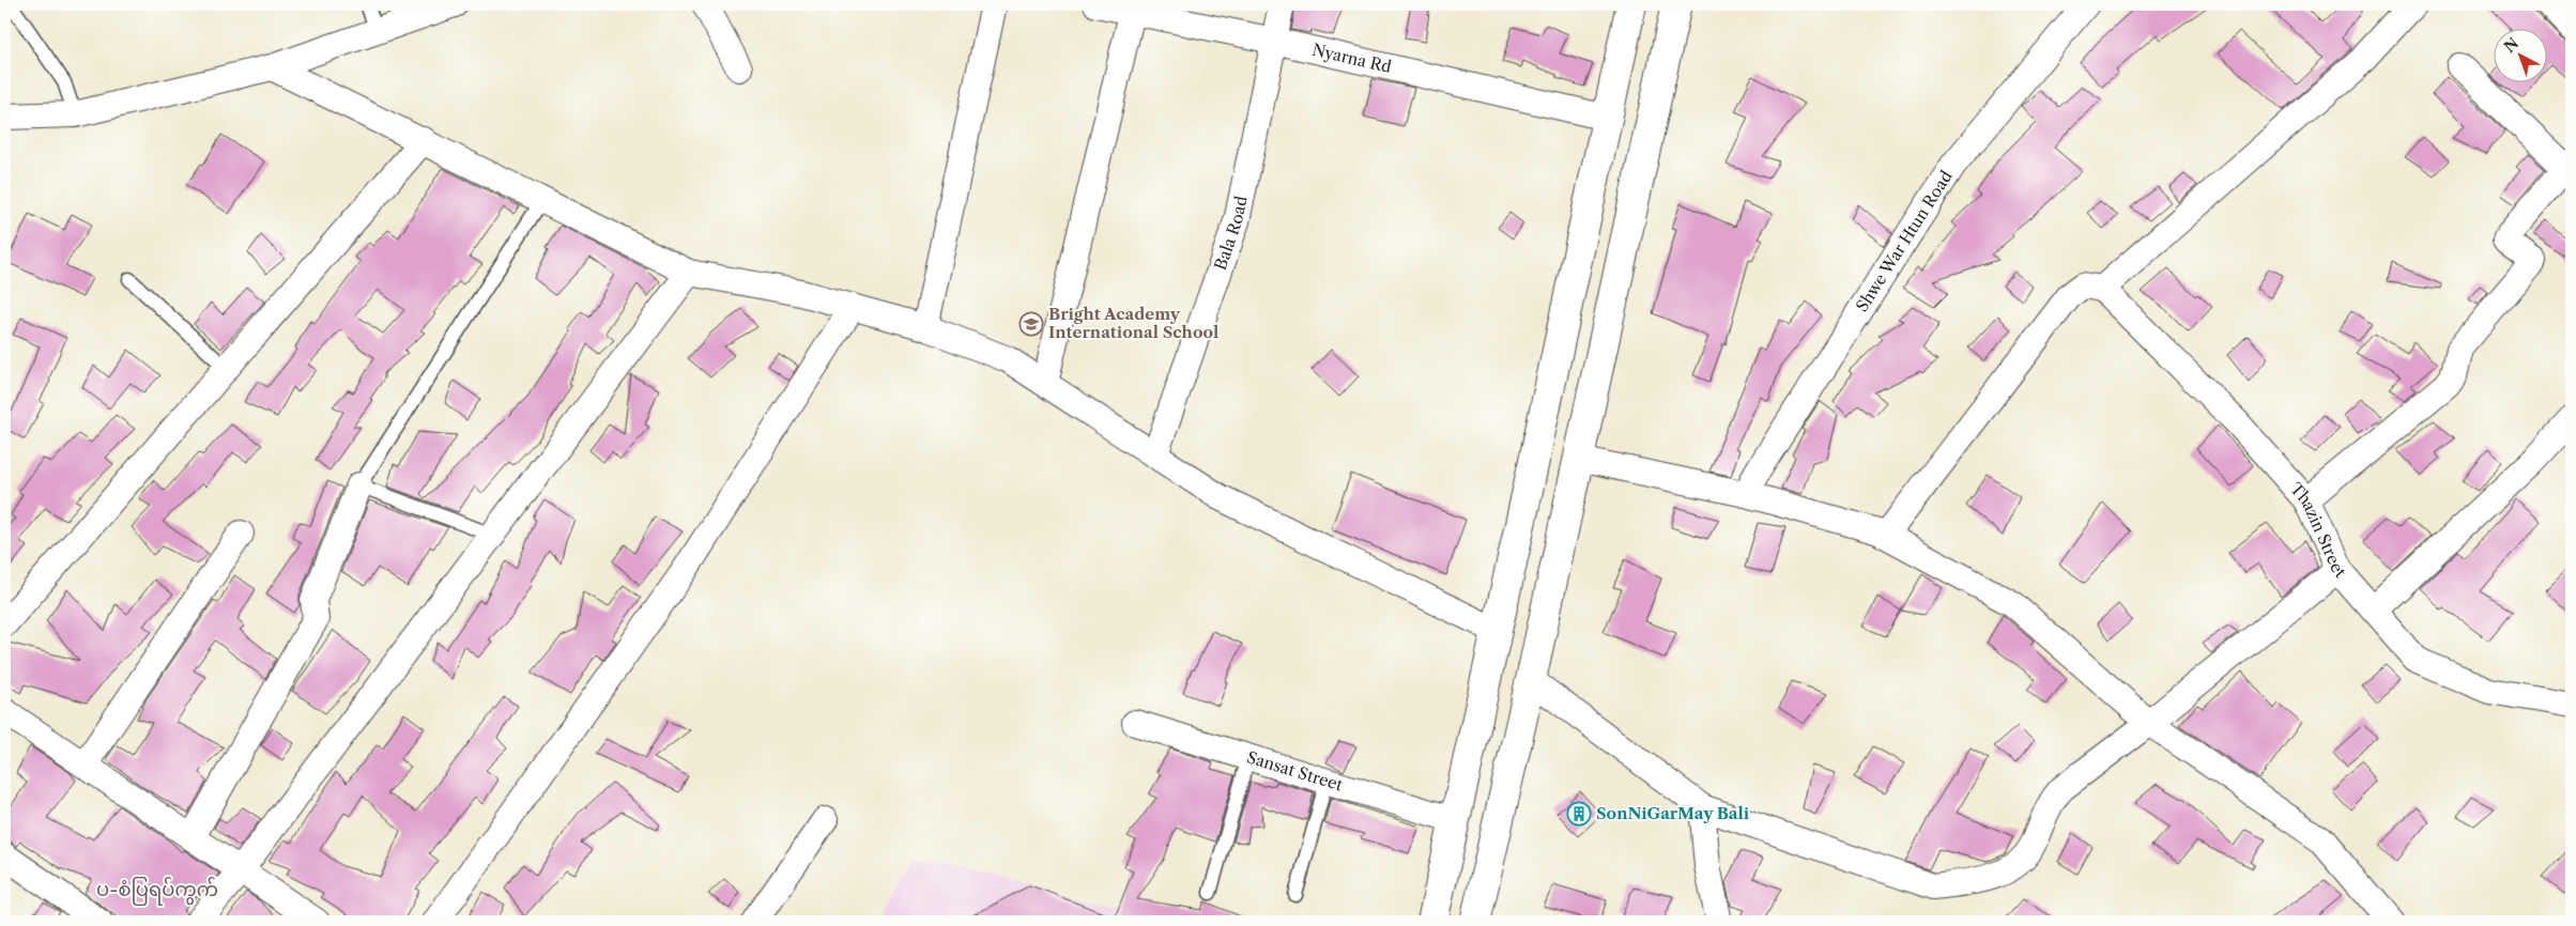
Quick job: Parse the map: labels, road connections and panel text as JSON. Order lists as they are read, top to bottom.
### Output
{
  "streets": {
    "street": [
      "Nyarna Rd",
      "Bala Road",
      "Shwe War Htun Road",
      "Thazin Street",
      "Sansat Street"
    ]
  },
  "crossings": [
    ["Nyarna Rd", "Bala Road"]
  ],
  "districts": ["ပ-စံပြရပ်ကွက်"],
  "places": {
    "school or university": ["Bright Academy International School"],
    "building": ["SonNiGarMay Bali"]
  },
  "north": "top left"
}
